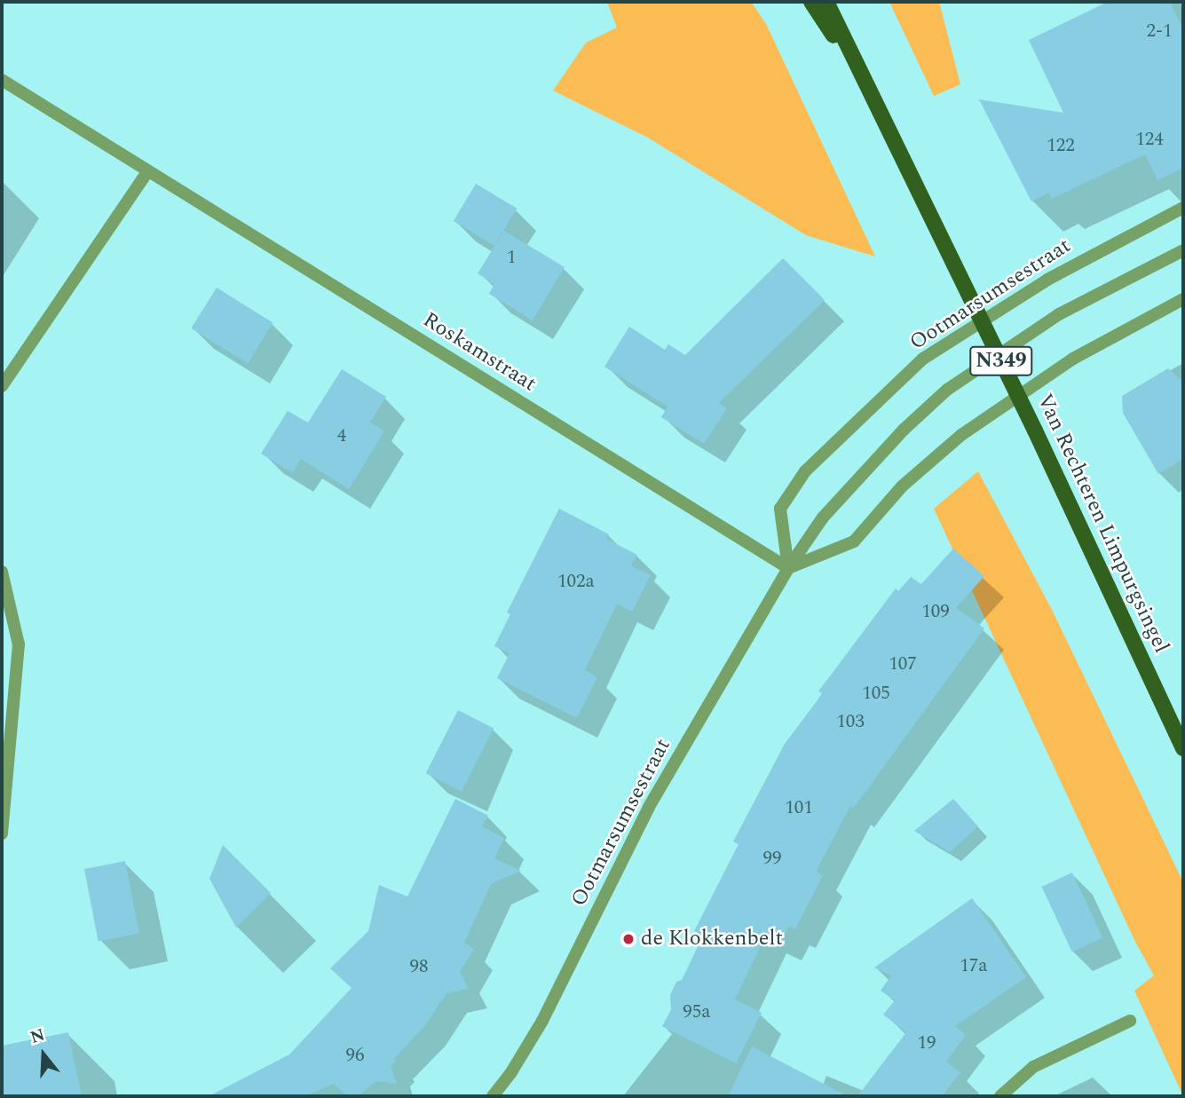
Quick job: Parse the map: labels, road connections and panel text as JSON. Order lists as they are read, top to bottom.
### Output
{
  "streets": {
    "main road": ["N349", "Van Rechteren Limpurgsingel"],
    "street": ["Ootmarsumsestraat", "Roskamstraat"]
  },
  "crossings": [
    ["Ootmarsumsestraat", "Roskamstraat"]
  ],
  "places": ["de Klokkenbelt"],
  "house_numbers": [
    "2-1",
    "124",
    "122",
    "1",
    "4",
    "102a",
    "109",
    "107",
    "105",
    "103",
    "101",
    "99",
    "17a",
    "98",
    "95a",
    "19",
    "96"
  ],
  "north": "top"
}
